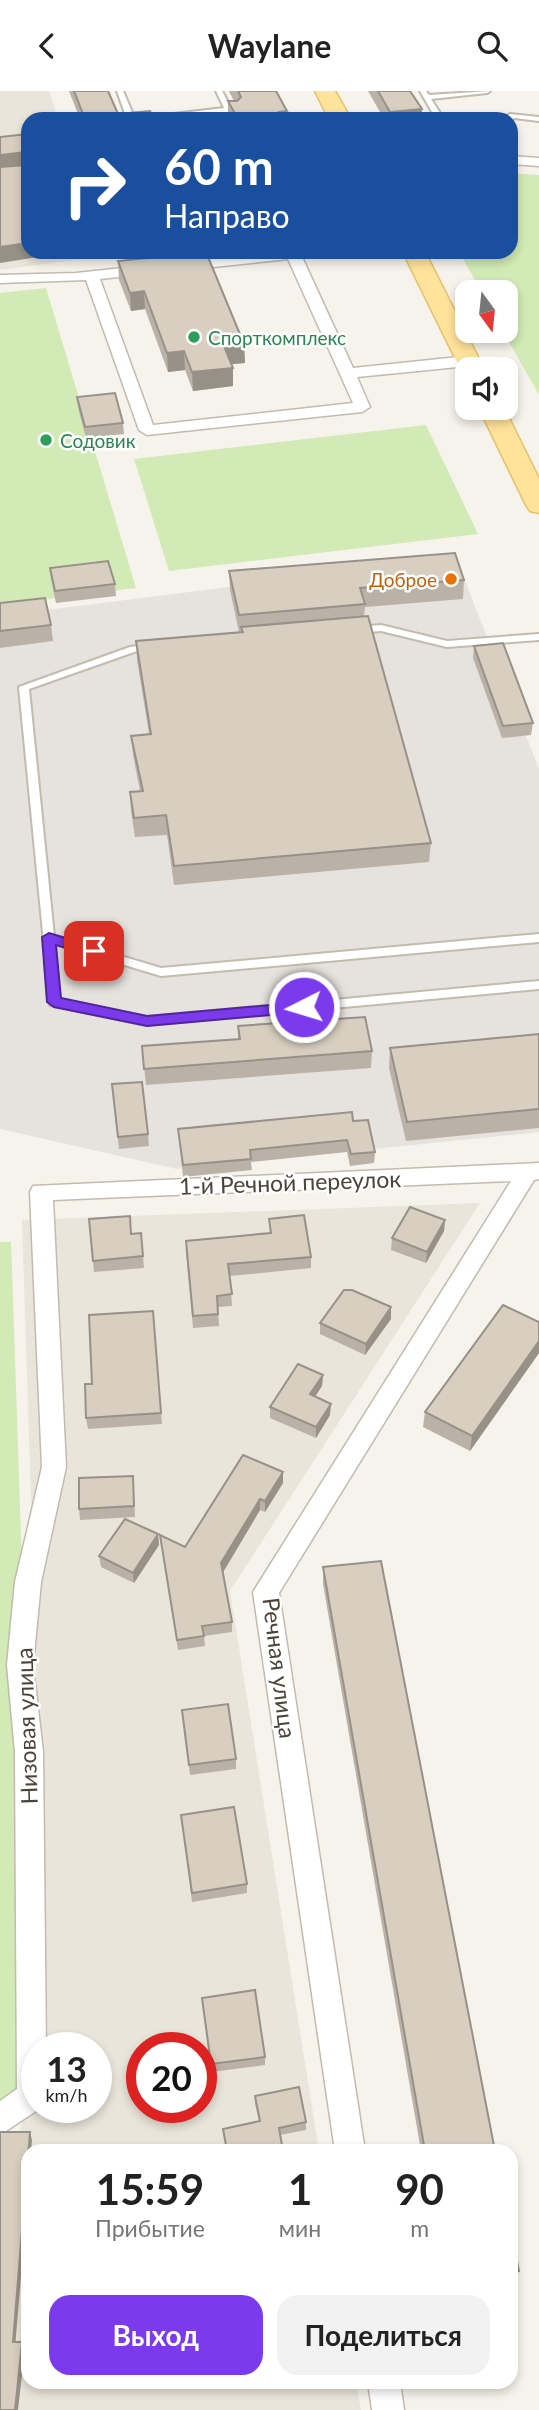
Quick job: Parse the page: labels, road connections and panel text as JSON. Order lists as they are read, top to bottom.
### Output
{
  "streets": {
    "street": ["1-й Речной переулок", "Речная улица", "Низовая улица"]
  },
  "crossings": [
    ["1-й Речной переулок", "Речная улица"],
    ["1-й Речной переулок", "Низовая улица"]
  ],
  "places": ["Спорткомплекс", "Содовик", "Доброе"],
  "north": "bottom",
  "page": {
    "header": "Waylane",
    "turn": ["60 m", "Направо"],
    "speed": "13 km/h",
    "limit": "20",
    "eta": [
      "15:59",
      "Прибытие",
      "1",
      "мин",
      "90",
      "m"
    ],
    "buttons": ["Выход", "Поделиться"]
  }
}
